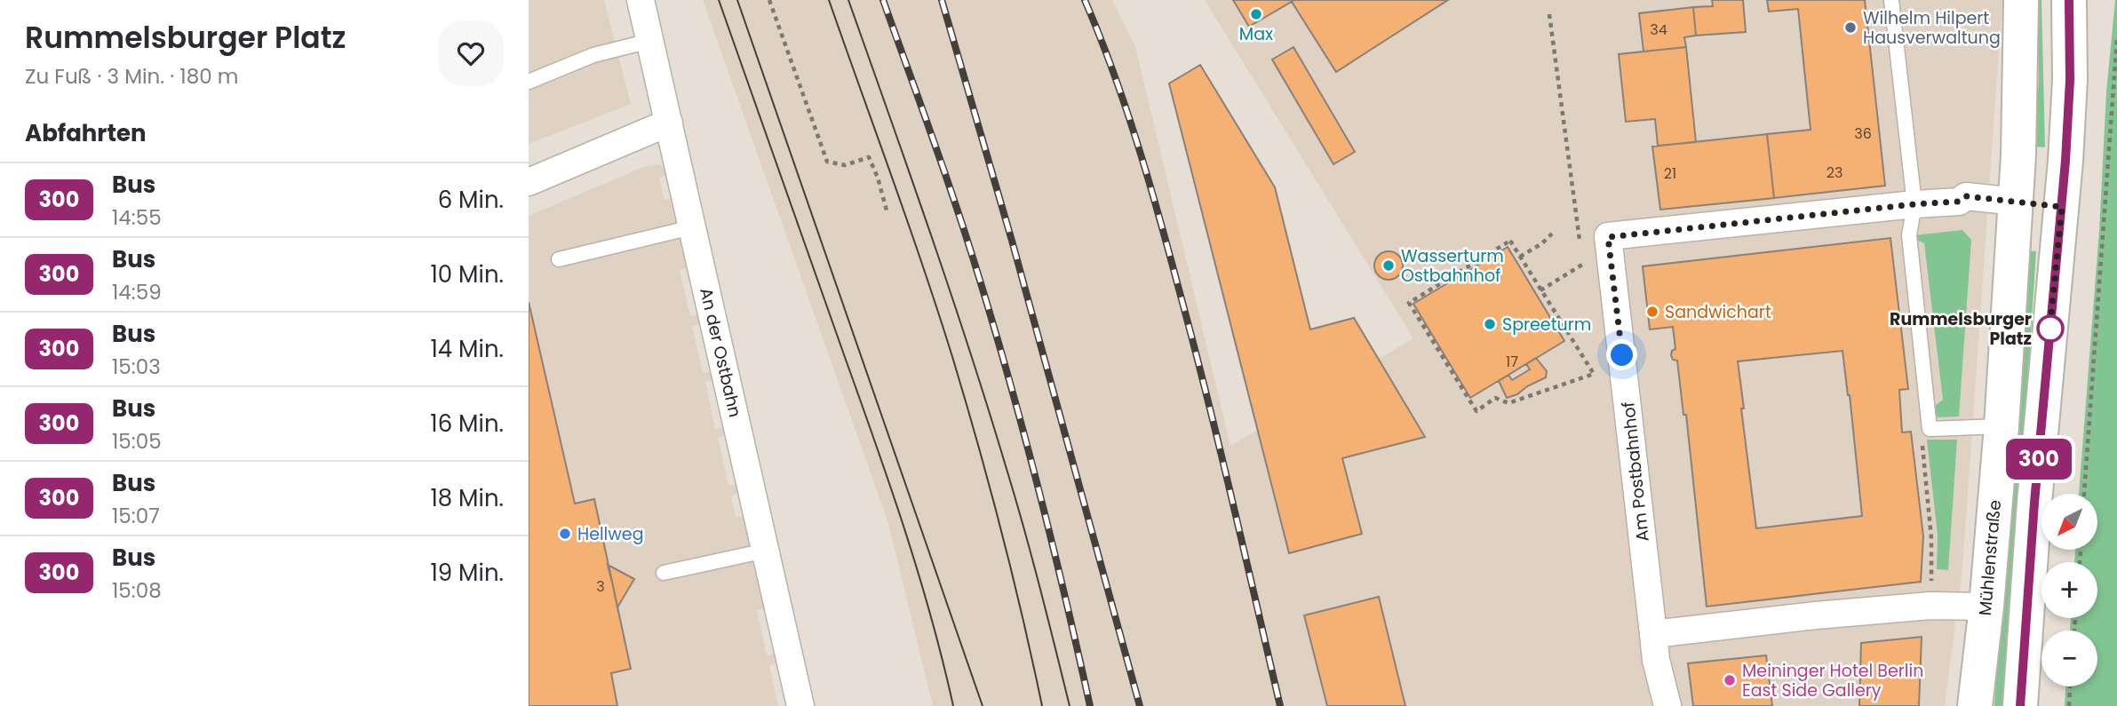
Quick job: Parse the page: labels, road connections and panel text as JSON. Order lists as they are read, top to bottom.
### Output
{
  "streets": {
    "main road": ["Mühlenstraße"],
    "street": ["An der Ostbahn", "Am Postbahnhof"]
  },
  "crossings": [
    ["Am Postbahnhof", "Mühlenstraße"]
  ],
  "places": [
    "Max",
    "Wilhelm Hilpert Hausverwaltung",
    "Wasserturm Ostbahnhof",
    "Sandwichart",
    "Spreeturm",
    "Rummelsburger Platz",
    "Hellweg",
    "Meininger Hotel Berlin East Side Gallery"
  ],
  "lines": ["bus line 300"],
  "house_numbers": [
    "34",
    "36",
    "23",
    "21",
    "17",
    "3"
  ],
  "north": "bottom left",
  "page": {
    "heading": [
      ["Rummelsburger Platz", "Zu Fuß · 3 Min. · 180 m"],
      "Abfahrten"
    ],
    "on_map": "300",
    "list": [
      {
        "mark": "300",
        "name": "Bus",
        "note": "14:55",
        "value": "6 Min."
      },
      {
        "mark": "300",
        "name": "Bus",
        "note": "14:59",
        "value": "10 Min."
      },
      {
        "mark": "300",
        "name": "Bus",
        "note": "15:03",
        "value": "14 Min."
      },
      {
        "mark": "300",
        "name": "Bus",
        "note": "15:05",
        "value": "16 Min."
      },
      {
        "mark": "300",
        "name": "Bus",
        "note": "15:07",
        "value": "18 Min."
      },
      {
        "mark": "300",
        "name": "Bus",
        "note": "15:08",
        "value": "19 Min."
      }
    ],
    "map_buttons": ["+", "−"]
  }
}
